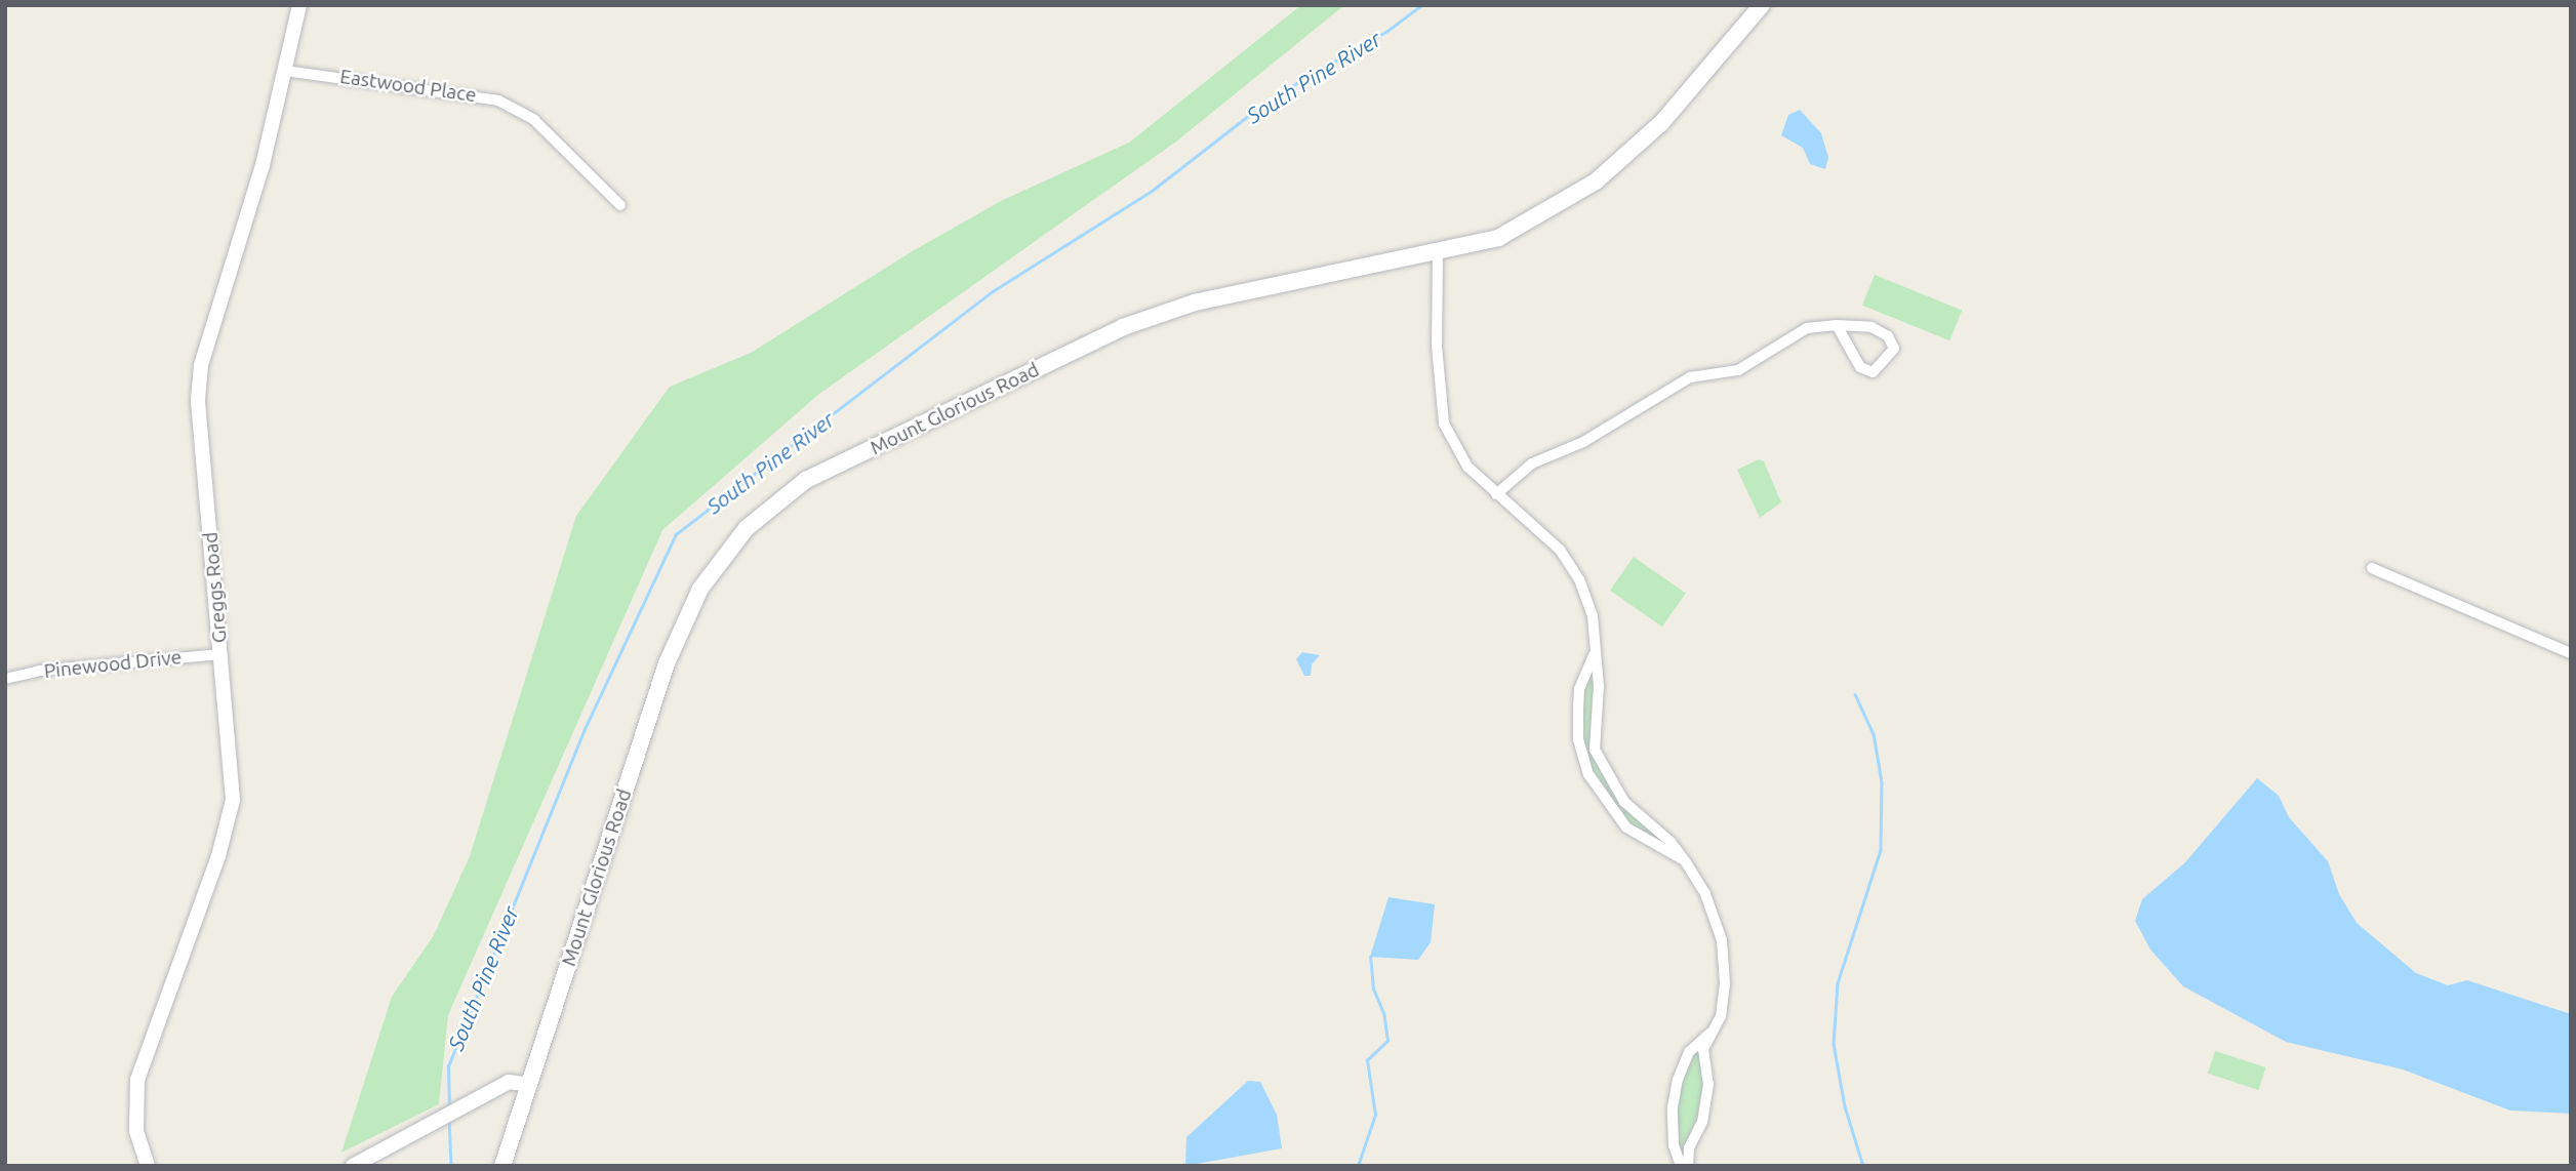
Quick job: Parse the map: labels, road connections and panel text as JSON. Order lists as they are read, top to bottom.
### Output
{
  "streets": {
    "main road": ["Mount Glorious Road"],
    "street": ["Eastwood Place", "Greggs Road", "Pinewood Drive"]
  },
  "crossings": [
    ["Eastwood Place", "Greggs Road"],
    ["Greggs Road", "Pinewood Drive"]
  ],
  "water": ["South Pine River"]
}
